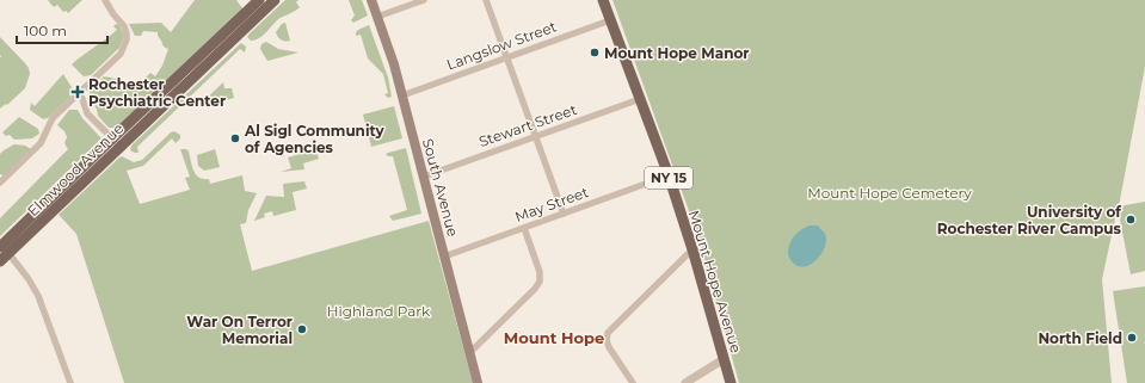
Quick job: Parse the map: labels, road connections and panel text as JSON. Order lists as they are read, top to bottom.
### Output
{
  "streets": {
    "main road": [
      "Elmwood Avenue",
      "NY 15",
      "South Avenue",
      "Mount Hope Avenue"
    ],
    "street": ["Langslow Street", "Stewart Street", "May Street"]
  },
  "crossings": [
    ["Langslow Street", "South Avenue"],
    ["Langslow Street", "Mount Hope Avenue"],
    ["Stewart Street", "South Avenue"],
    ["Stewart Street", "Mount Hope Avenue"],
    ["South Avenue", "May Street"],
    ["May Street", "Mount Hope Avenue"]
  ],
  "districts": ["Mount Hope"],
  "parks": ["Mount Hope Cemetery", "Highland Park"],
  "places": {
    "other": [
      "Mount Hope Manor",
      "Al Sigl Community of Agencies",
      "University of Rochester River Campus",
      "War On Terror Memorial",
      "North Field"
    ],
    "health": ["Rochester Psychiatric Center"]
  },
  "scale_bar": "100 m"
}
